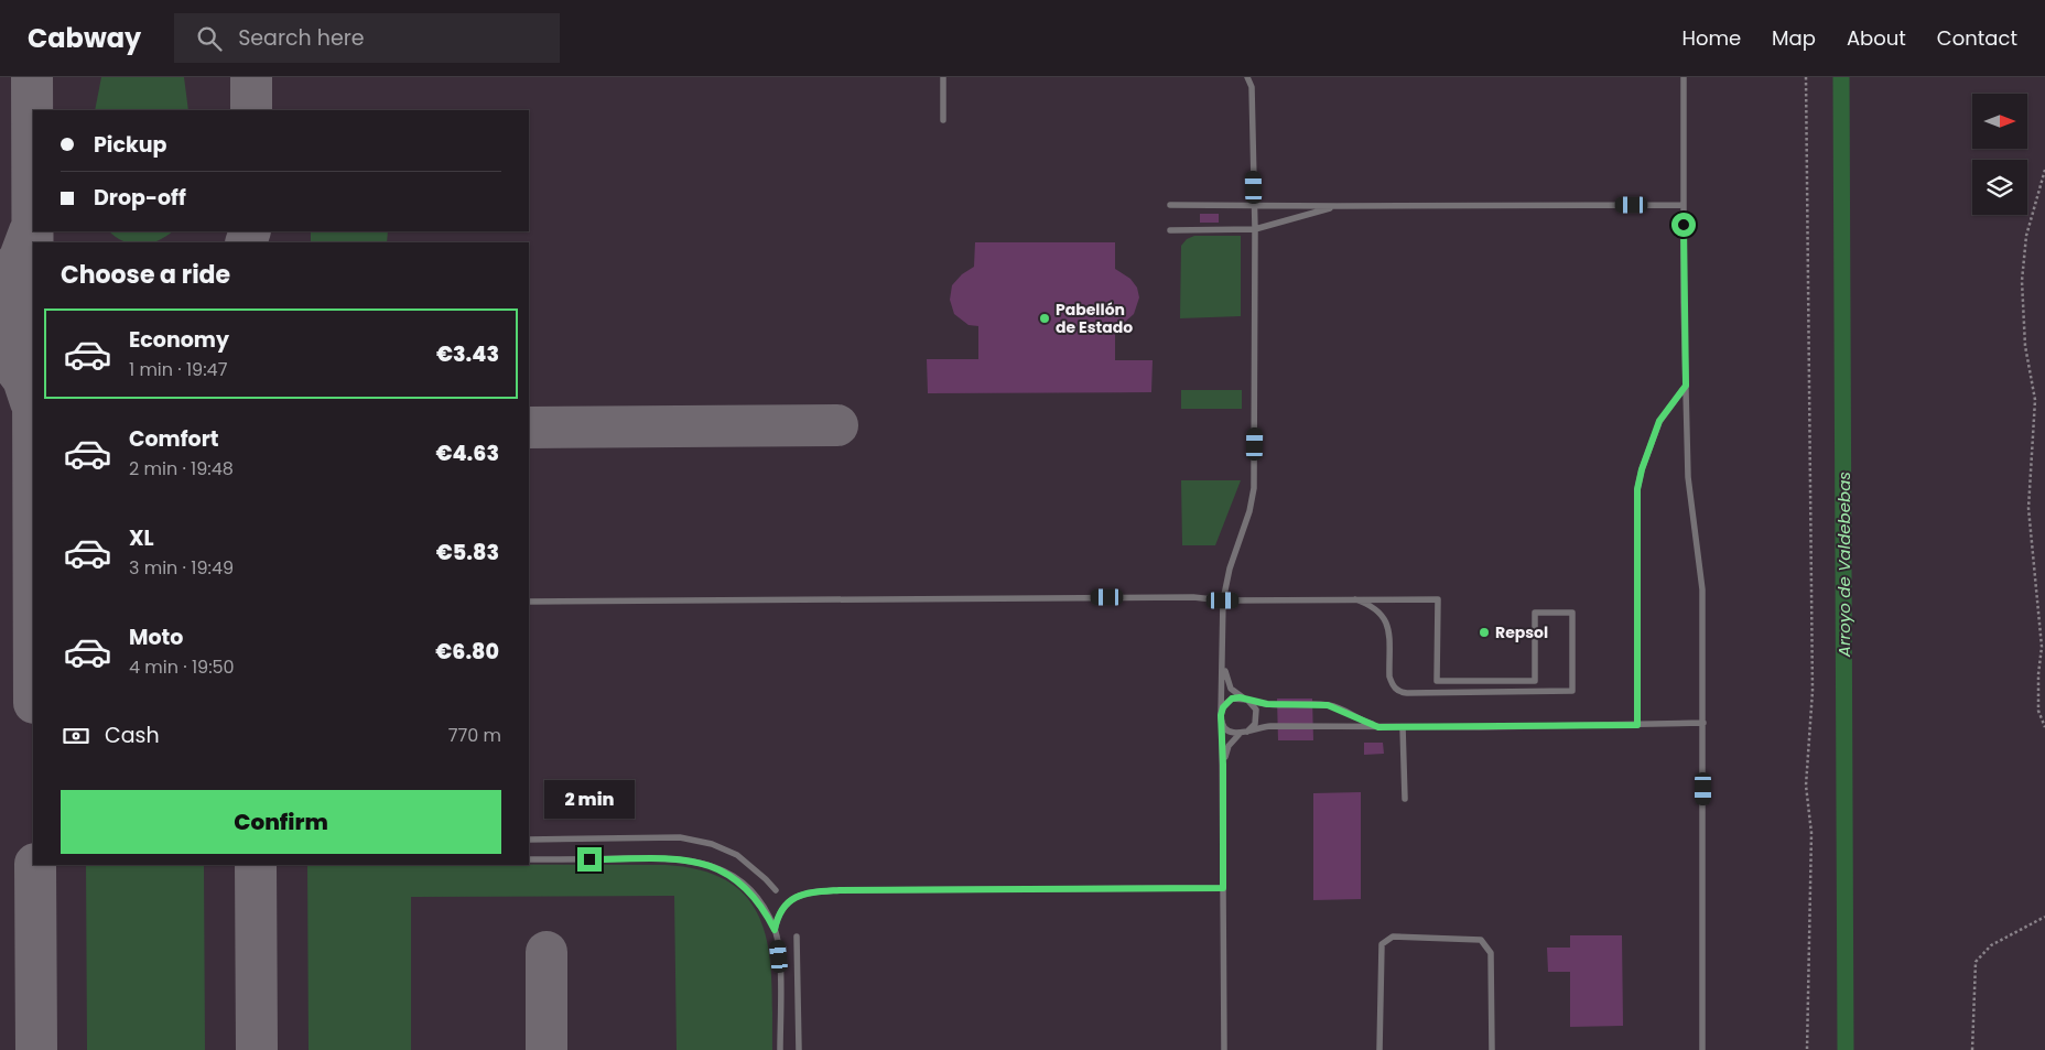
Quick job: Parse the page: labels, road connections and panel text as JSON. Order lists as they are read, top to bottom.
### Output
{
  "water": ["Arroyo de Valdebebas"],
  "places": ["Pabellón de Estado", "Repsol"],
  "north": "right",
  "page": {
    "header": "Cabway",
    "search": "Search here",
    "nav": [
      "Home",
      "Map",
      "About",
      "Contact"
    ],
    "banner": ["Pickup", "Drop-off"],
    "heading": "Choose a ride",
    "list": [
      {
        "name": "Economy",
        "note": "1 min · 19:47",
        "value": "€3.43"
      },
      {
        "name": "Comfort",
        "note": "2 min · 19:48",
        "value": "€4.63"
      },
      {
        "name": "XL",
        "note": "3 min · 19:49",
        "value": "€5.83"
      },
      {
        "name": "Moto",
        "note": "4 min · 19:50",
        "value": "€6.80"
      }
    ],
    "pay": ["Cash", "770 m"],
    "buttons": "Confirm",
    "bubble": "2 min"
  }
}
